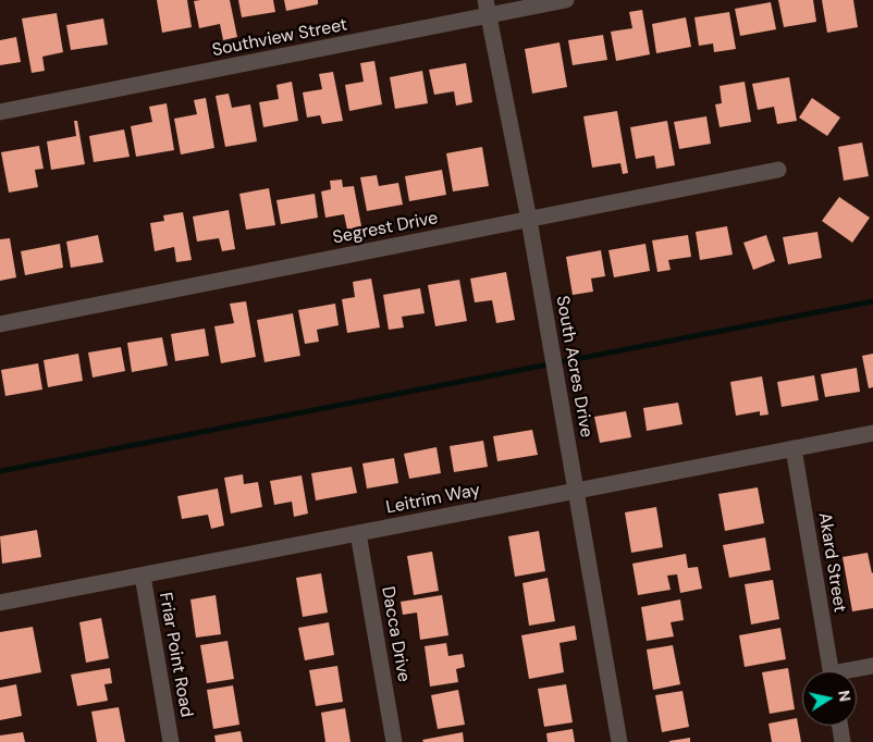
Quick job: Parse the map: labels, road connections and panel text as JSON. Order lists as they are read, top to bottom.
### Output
{
  "streets": {
    "street": [
      "Southview Street",
      "Segrest Drive",
      "South Acres Drive",
      "Leitrim Way",
      "Akard Street",
      "Dacca Drive",
      "Friar Point Road"
    ]
  },
  "crossings": [
    ["Southview Street", "South Acres Drive"],
    ["Segrest Drive", "South Acres Drive"],
    ["South Acres Drive", "Leitrim Way"],
    ["Leitrim Way", "Akard Street"],
    ["Leitrim Way", "Dacca Drive"],
    ["Leitrim Way", "Friar Point Road"]
  ],
  "north": "right"
}
